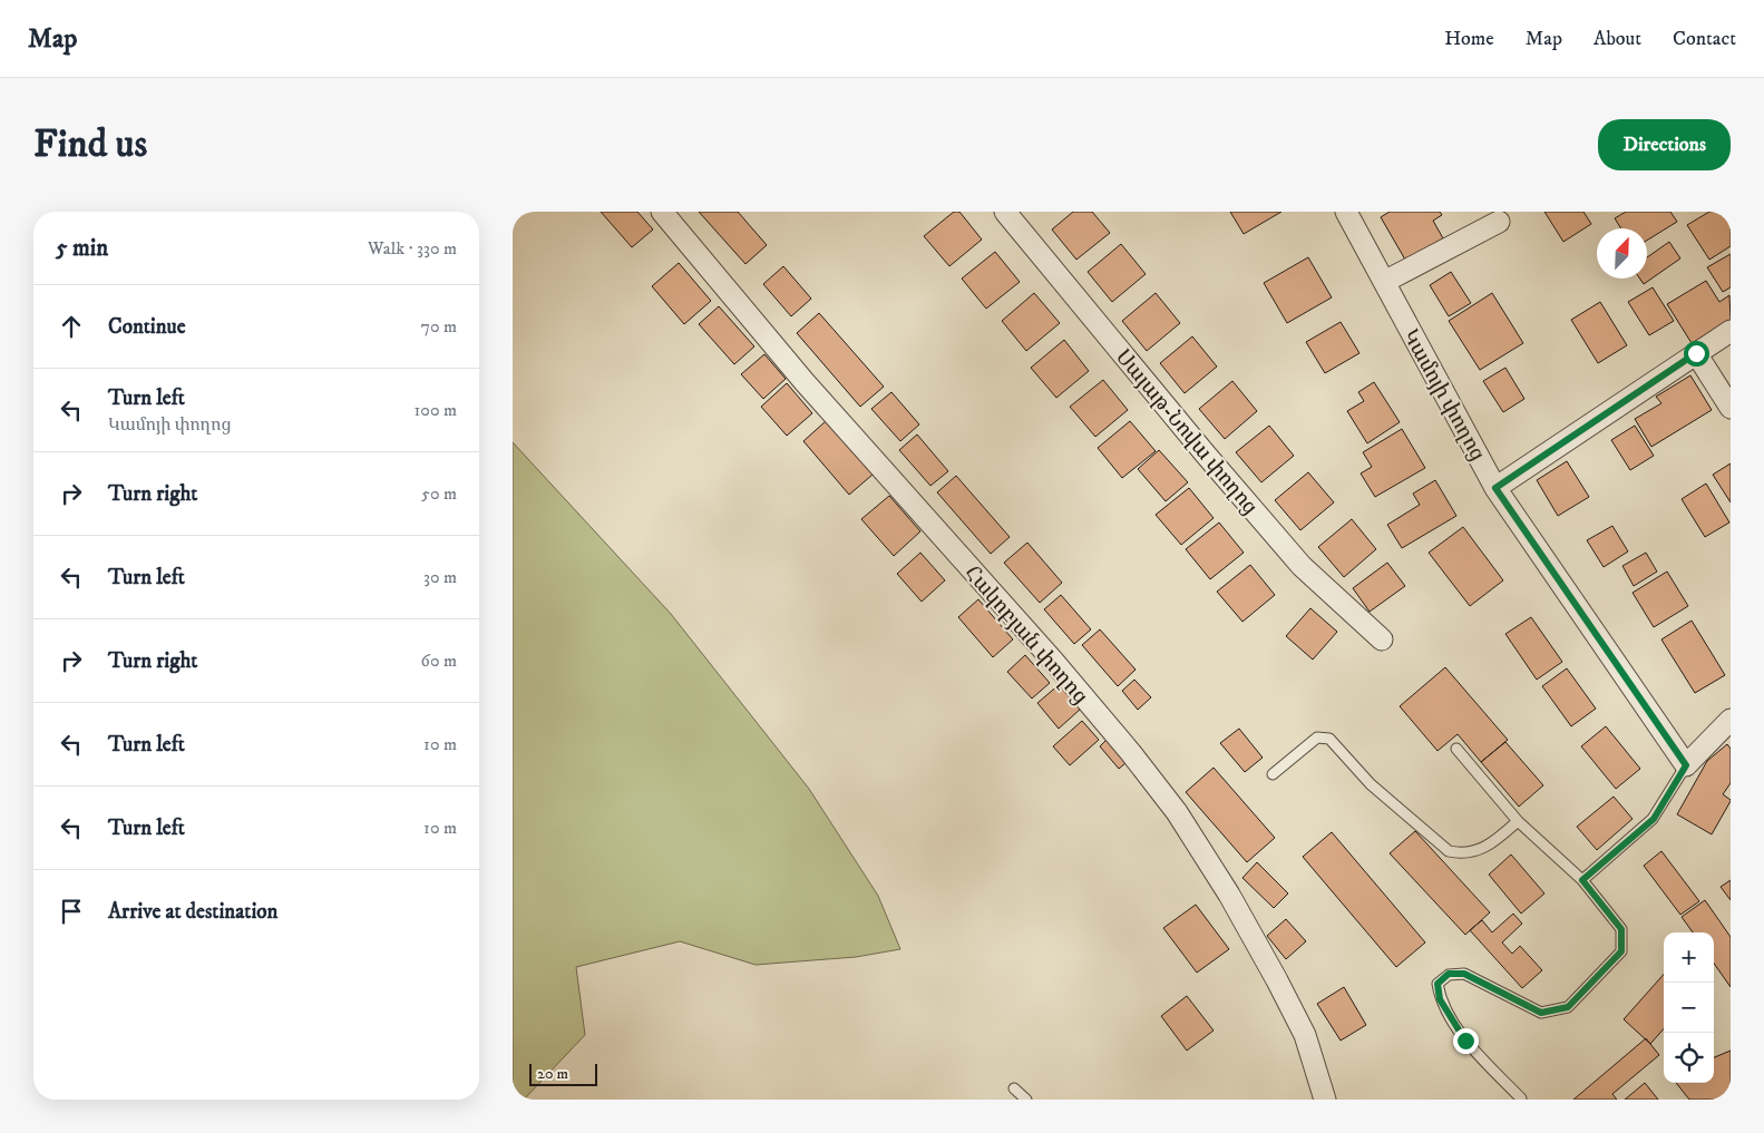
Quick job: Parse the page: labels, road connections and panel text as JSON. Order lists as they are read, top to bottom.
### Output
{
  "streets": {
    "street": ["Կամոյի փողոց", "Սայաթ-Նովա փողոց", "Հակոբյան փողոց"]
  },
  "scale_bar": "20 m",
  "north": "top right",
  "page": {
    "header": "Map",
    "nav": [
      "Home",
      "Map",
      "About",
      "Contact"
    ],
    "buttons": "Directions",
    "title": "Find us",
    "heading": ["5 min", "Walk · 330 m"],
    "list": [
      ["Continue", "70 m"],
      ["Turn left", "Կամոյի փողոց", "100 m"],
      ["Turn right", "50 m"],
      ["Turn left", "30 m"],
      ["Turn right", "60 m"],
      ["Turn left", "10 m"],
      ["Turn left", "10 m"],
      "Arrive at destination"
    ],
    "map_buttons": ["+", "−"],
    "scale": "20 m"
  }
}
